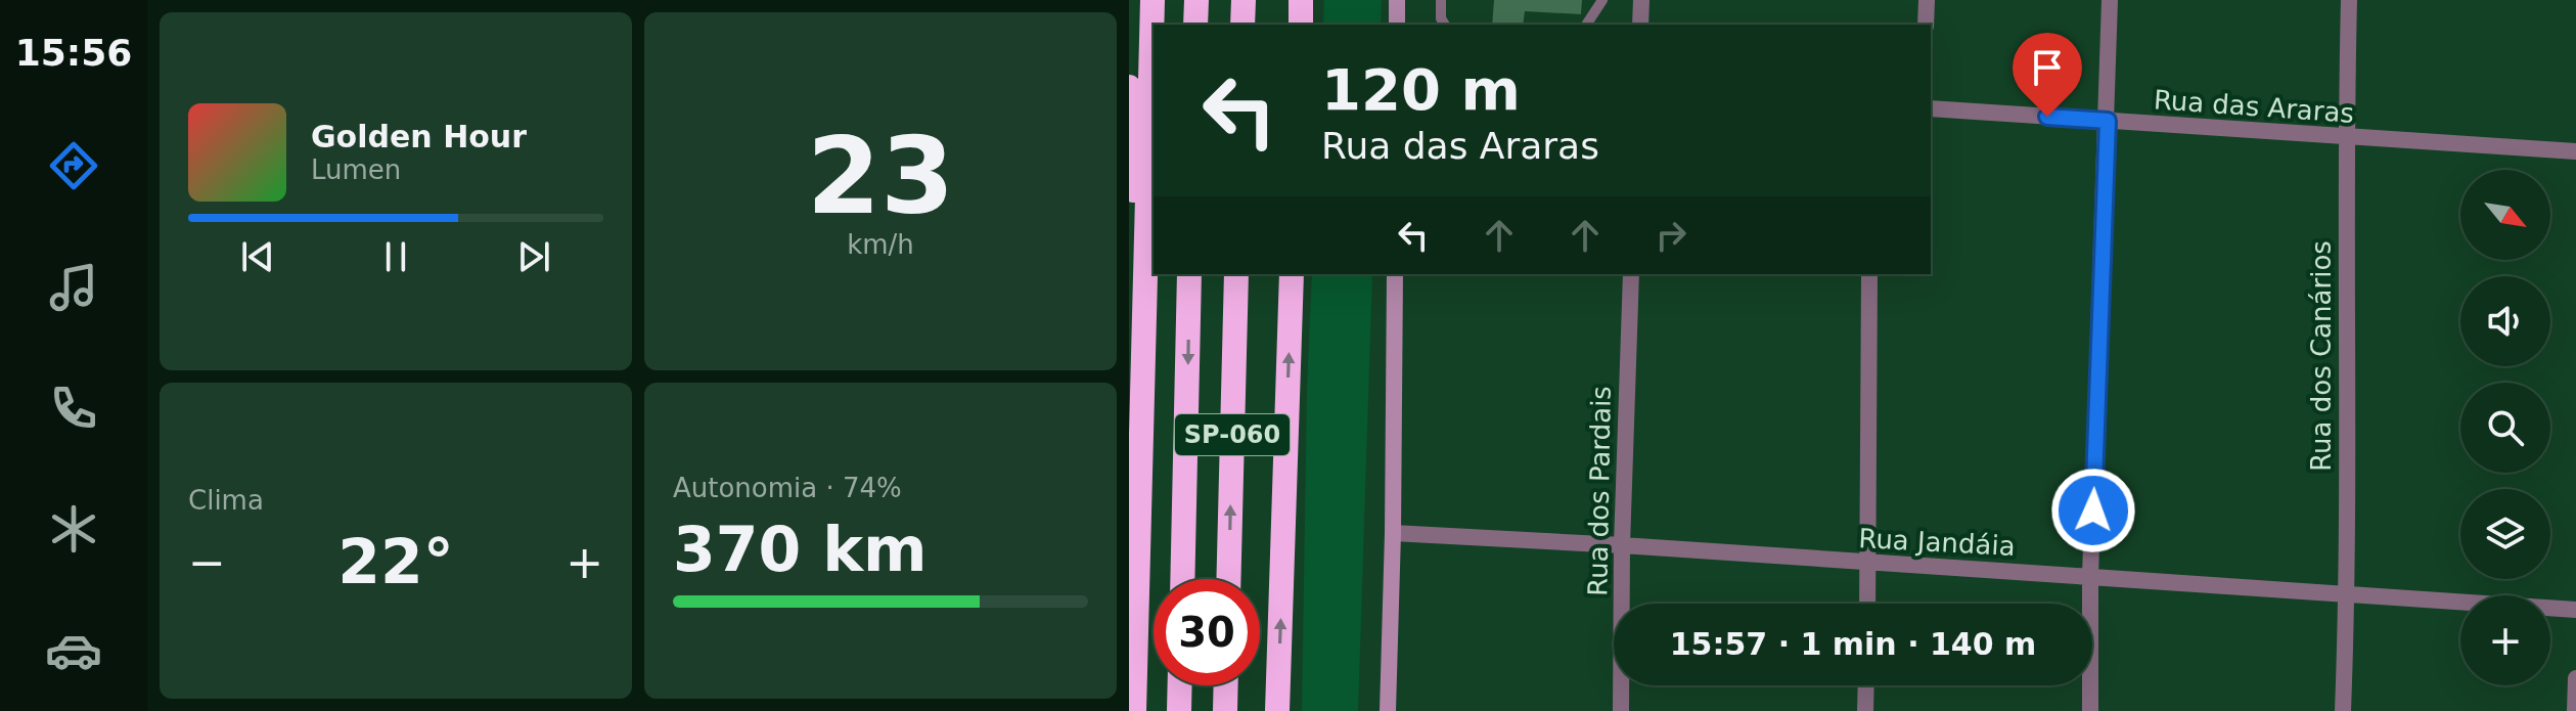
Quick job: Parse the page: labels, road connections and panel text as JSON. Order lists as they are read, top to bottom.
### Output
{
  "streets": {
    "highway": ["SP-060"],
    "street": [
      "Rua das Araras",
      "Rua dos Canários",
      "Rua dos Pardais",
      "Rua Jandáia"
    ]
  },
  "crossings": [
    ["Rua das Araras", "Rua dos Canários"],
    ["Rua dos Canários", "Rua Jandáia"],
    ["Rua dos Pardais", "Rua Jandáia"]
  ],
  "north": "bottom right",
  "page": {
    "tabs": "15:56",
    "tile": [
      ["23", "km/h"],
      "Clima",
      ["Autonomia · 74%", "370 km"]
    ],
    "turn": ["120 m", "Rua das Araras"],
    "song": ["Golden Hour", "Lumen"],
    "map_buttons": "+",
    "heat": ["−", "22°", "+"],
    "limit": "30",
    "trip": "15:57 · 1 min · 140 m"
  }
}
